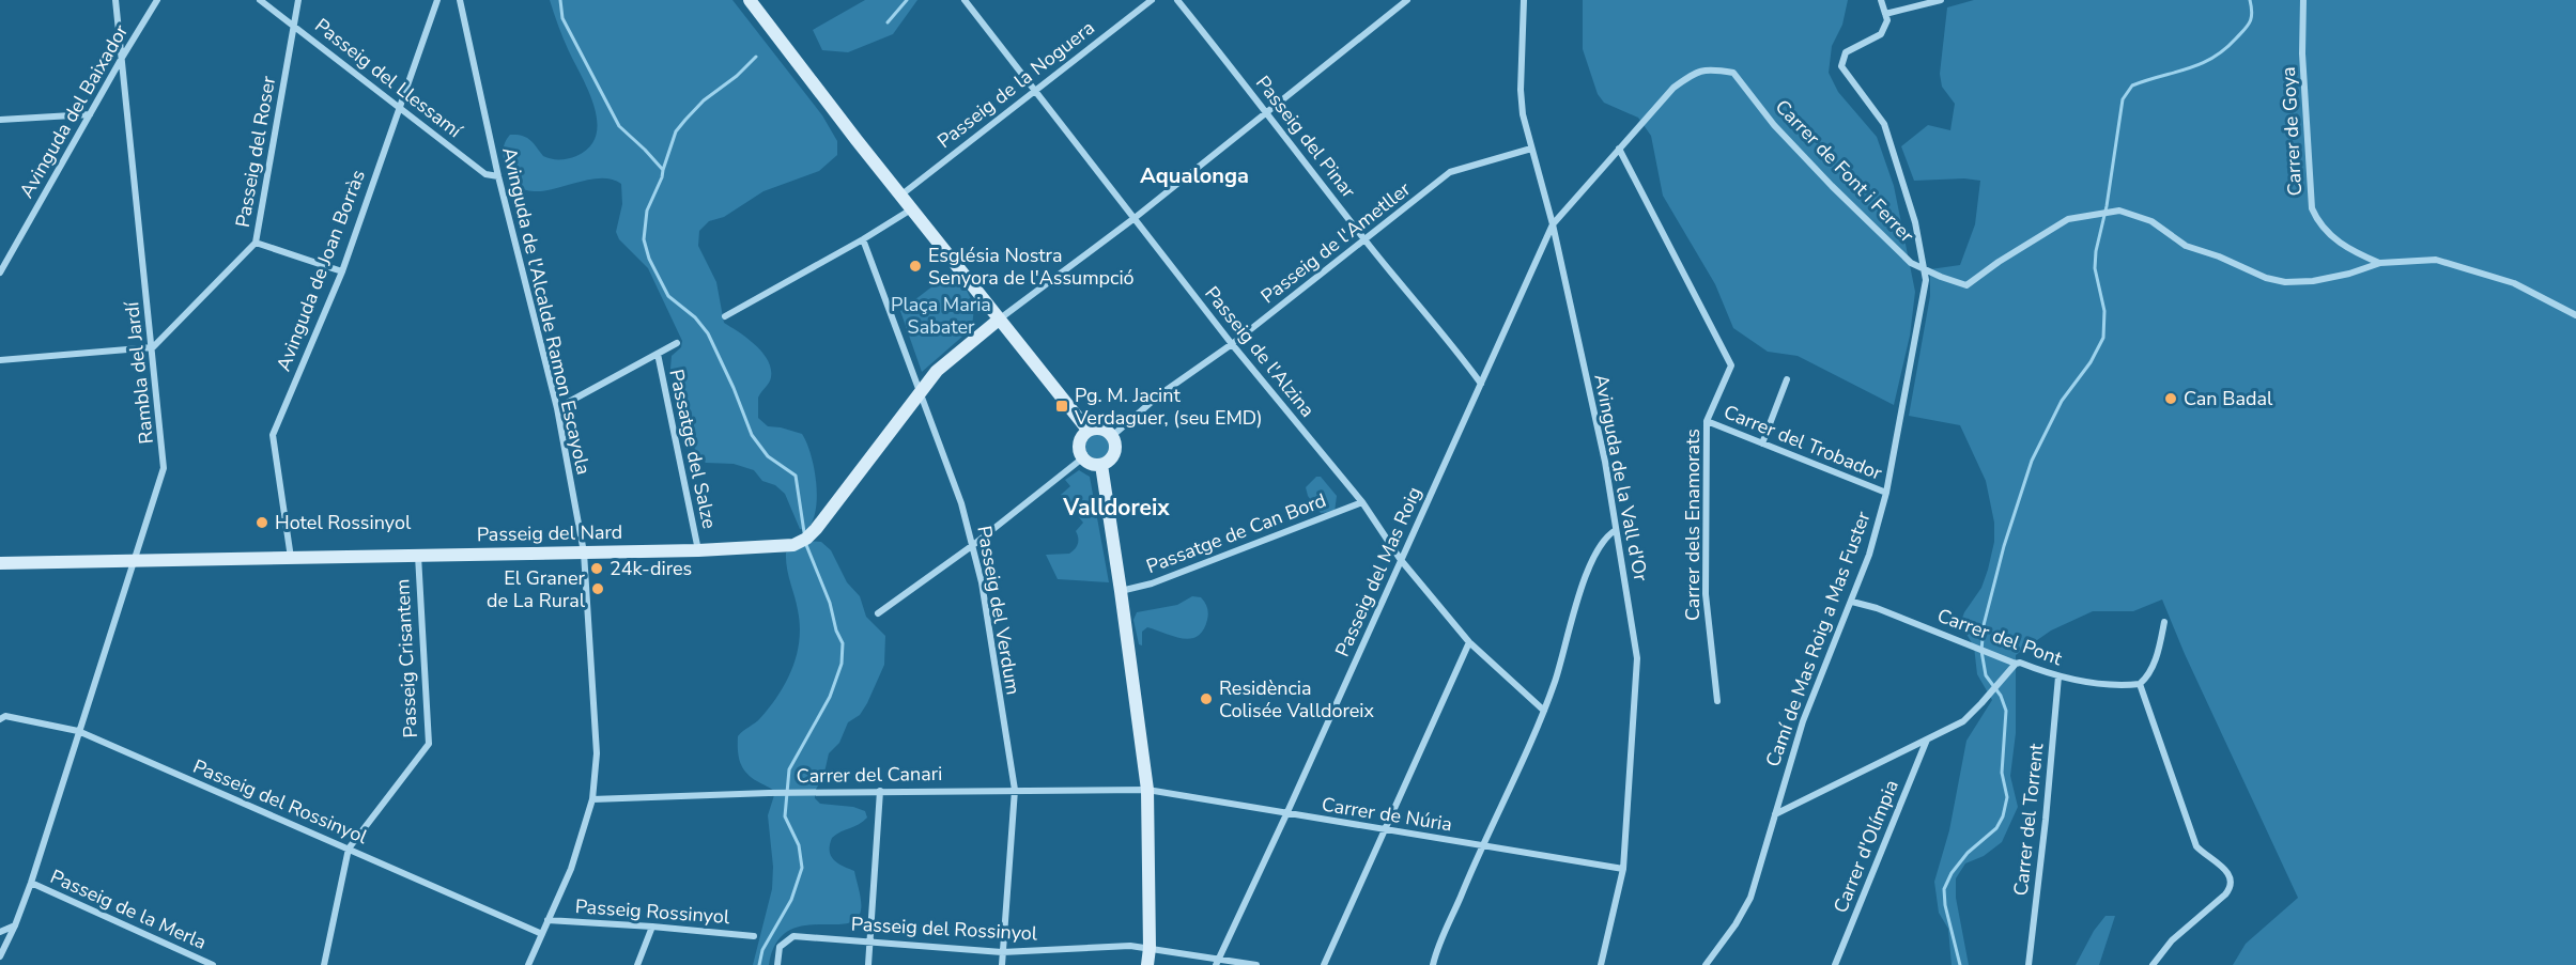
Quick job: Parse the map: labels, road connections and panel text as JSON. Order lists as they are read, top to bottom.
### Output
{
  "streets": {
    "street": [
      "Passeig del Llessamí",
      "Passeig de la Noguera",
      "Avinguda del Baixador",
      "Carrer de Goya",
      "Passeig del Pinar",
      "Passeig del Roser",
      "Carrer de Font i Ferrer",
      "Passeig de l'Ametller",
      "Avinguda de Joan Borràs",
      "Avinguda de l'Alcalde Ramon Escayola",
      "Passeig de l'Alzina",
      "Rambla del Jardí",
      "Carrer del Trobador",
      "Passatge del Salze",
      "Avinguda de la Vall d'Or",
      "Carrer dels Enamorats",
      "Passeig del Nard",
      "Passatge de Can Bord",
      "Passeig del Mas Roig",
      "Passeig del Verdum",
      "Carrer del Pont",
      "Camí de Mas Roig a Mas Fuster",
      "Passeig Crisantem",
      "Carrer del Canari",
      "Passeig del Rossinyol",
      "Carrer de Núria",
      "Carrer del Torrent",
      "Carrer d'Olímpia",
      "Passeig de la Merla",
      "Passeig Rossinyol"
    ]
  },
  "crossings": [
    ["Passeig del Llessamí", "Passeig del Roser"],
    ["Passeig del Llessamí", "Avinguda de Joan Borràs"],
    ["Passeig del Llessamí", "Avinguda de l'Alcalde Ramon Escayola"],
    ["Passeig de la Noguera", "Passeig de l'Alzina"],
    ["Avinguda del Baixador", "Rambla del Jardí"],
    ["Carrer de Goya", "Carrer de Font i Ferrer"],
    ["Passeig del Pinar", "Passeig de l'Ametller"],
    ["Passeig del Pinar", "Passeig del Mas Roig"],
    ["Passeig del Roser", "Rambla del Jardí"],
    ["Carrer de Font i Ferrer", "Avinguda de la Vall d'Or"],
    ["Carrer de Font i Ferrer", "Carrer dels Enamorats"],
    ["Carrer de Font i Ferrer", "Passeig del Mas Roig"],
    ["Carrer de Font i Ferrer", "Camí de Mas Roig a Mas Fuster"],
    ["Passeig de l'Ametller", "Passeig de l'Alzina"],
    ["Passeig de l'Ametller", "Avinguda de la Vall d'Or"],
    ["Avinguda de Joan Borràs", "Passeig del Nard"],
    ["Avinguda de l'Alcalde Ramon Escayola", "Passeig del Nard"],
    ["Avinguda de l'Alcalde Ramon Escayola", "Carrer del Canari"],
    ["Avinguda de l'Alcalde Ramon Escayola", "Passeig del Rossinyol"],
    ["Avinguda de l'Alcalde Ramon Escayola", "Passeig Rossinyol"],
    ["Passeig de l'Alzina", "Passatge de Can Bord"],
    ["Passeig de l'Alzina", "Passeig del Mas Roig"],
    ["Rambla del Jardí", "Passeig del Nard"],
    ["Rambla del Jardí", "Passeig del Rossinyol"],
    ["Rambla del Jardí", "Passeig de la Merla"],
    ["Carrer del Trobador", "Carrer dels Enamorats"],
    ["Carrer del Trobador", "Camí de Mas Roig a Mas Fuster"],
    ["Passatge del Salze", "Passeig del Nard"],
    ["Avinguda de la Vall d'Or", "Passeig del Mas Roig"],
    ["Avinguda de la Vall d'Or", "Carrer de Núria"],
    ["Passeig del Nard", "Passeig del Verdum"],
    ["Passeig del Nard", "Passeig Crisantem"],
    ["Passeig del Mas Roig", "Passeig del Rossinyol"],
    ["Passeig del Mas Roig", "Carrer de Núria"],
    ["Passeig del Verdum", "Carrer del Canari"],
    ["Passeig del Verdum", "Passeig del Rossinyol"],
    ["Carrer del Pont", "Camí de Mas Roig a Mas Fuster"],
    ["Carrer del Pont", "Carrer del Torrent"],
    ["Passeig Crisantem", "Passeig del Rossinyol"],
    ["Carrer del Canari", "Carrer de Núria"]
  ],
  "districts": ["Aqualonga", "Valldoreix"],
  "parks": ["Plaça Maria Sabater"],
  "places": {
    "other": [
      "Església Nostra Senyora de l'Assumpció",
      "Can Badal",
      "Hotel Rossinyol",
      "24k-dires",
      "El Graner de La Rural",
      "Residència Colisée Valldoreix"
    ],
    "transit": ["Pg. M. Jacint Verdaguer, (seu EMD)"]
  }
}
